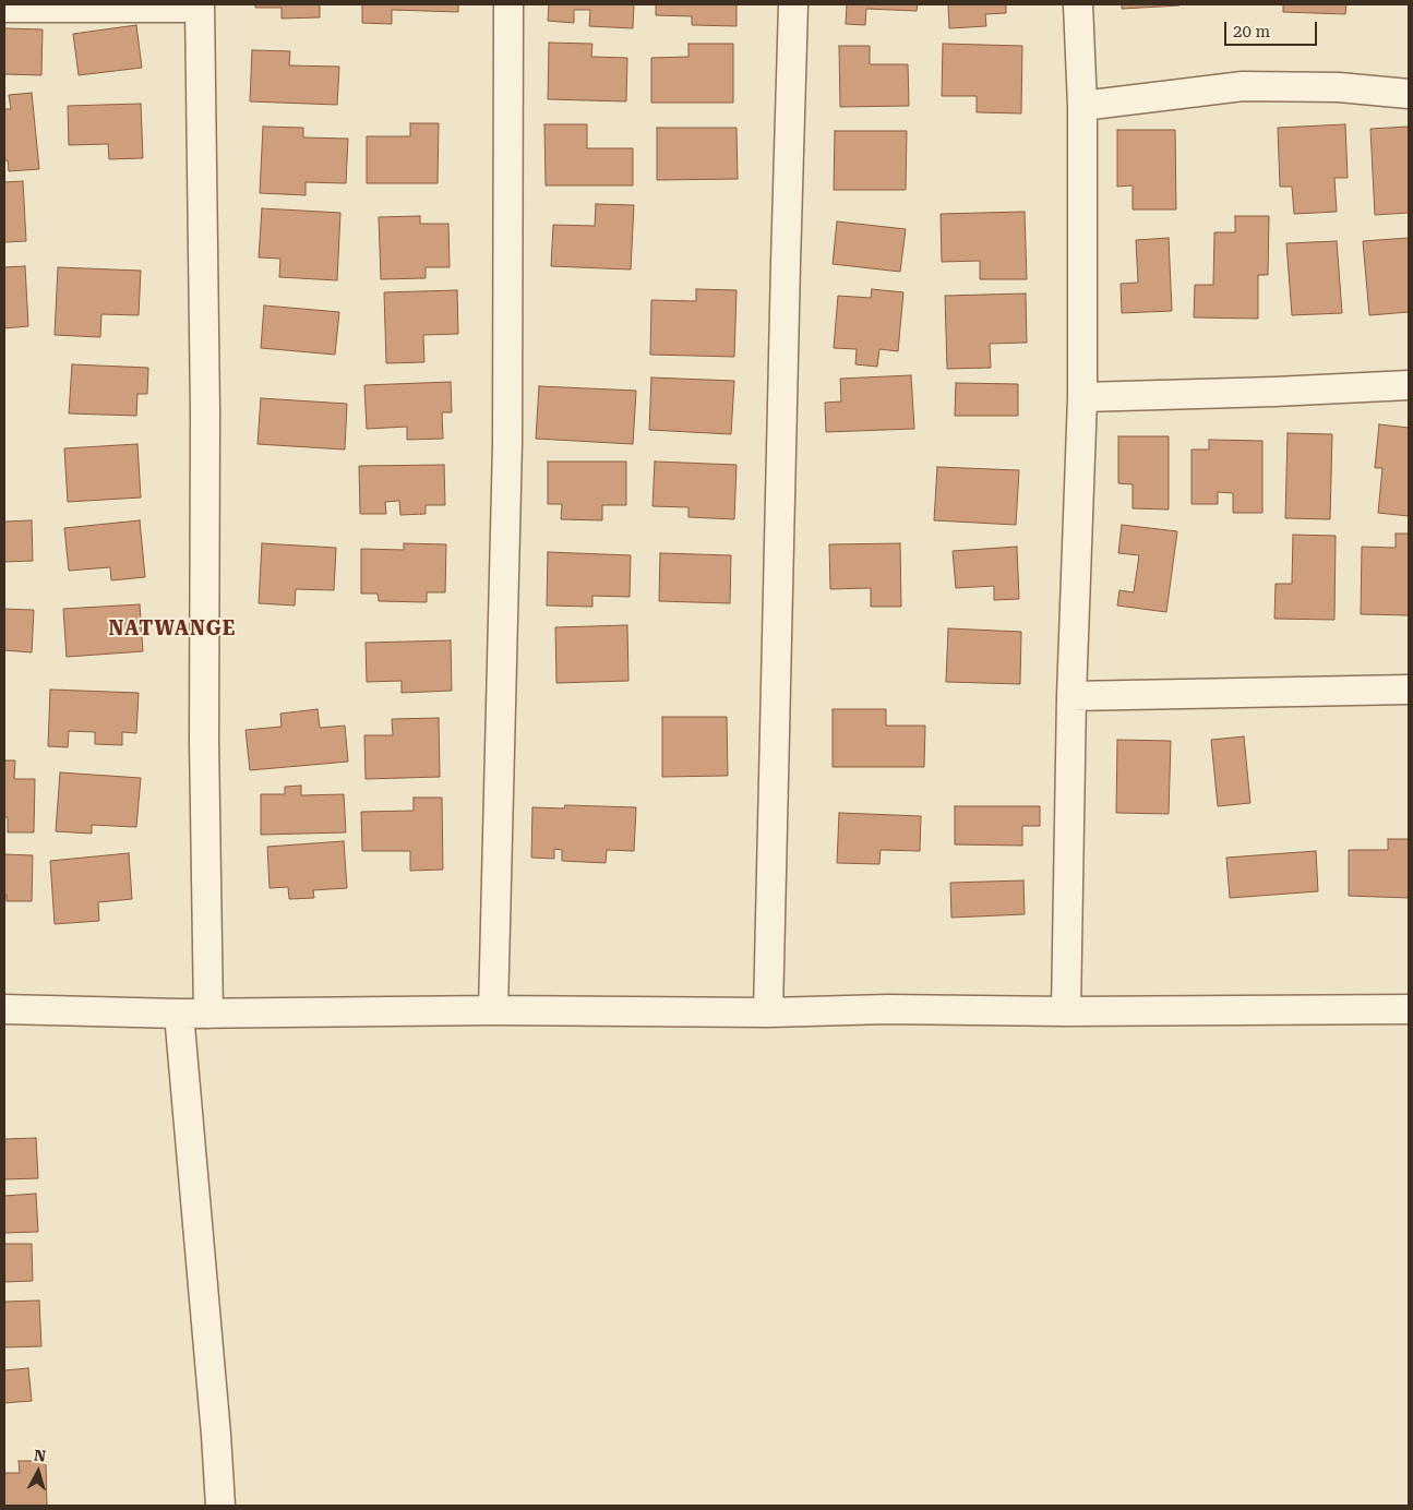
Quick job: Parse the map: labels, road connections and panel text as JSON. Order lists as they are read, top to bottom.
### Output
{
  "districts": ["NATWANGE"],
  "scale_bar": "20 m",
  "north": "top"
}
